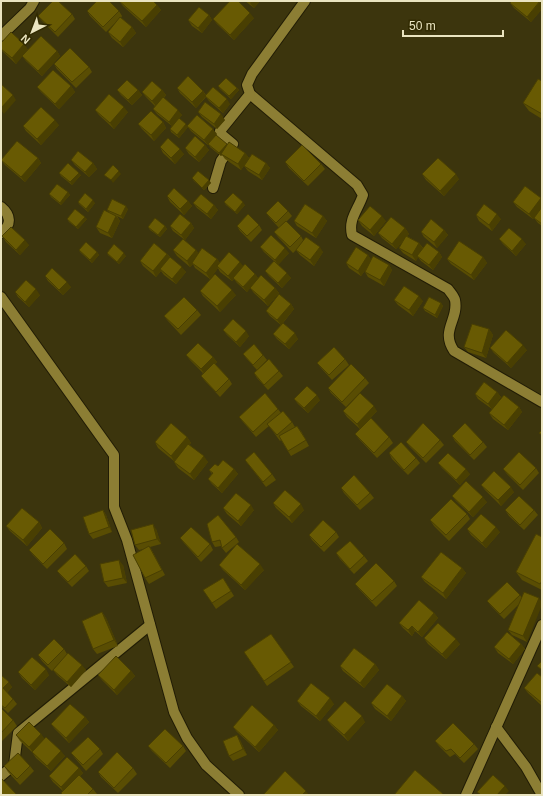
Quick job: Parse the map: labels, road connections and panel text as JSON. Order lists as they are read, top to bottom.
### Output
{
  "scale_bar": "50 m",
  "north": "bottom left"
}
